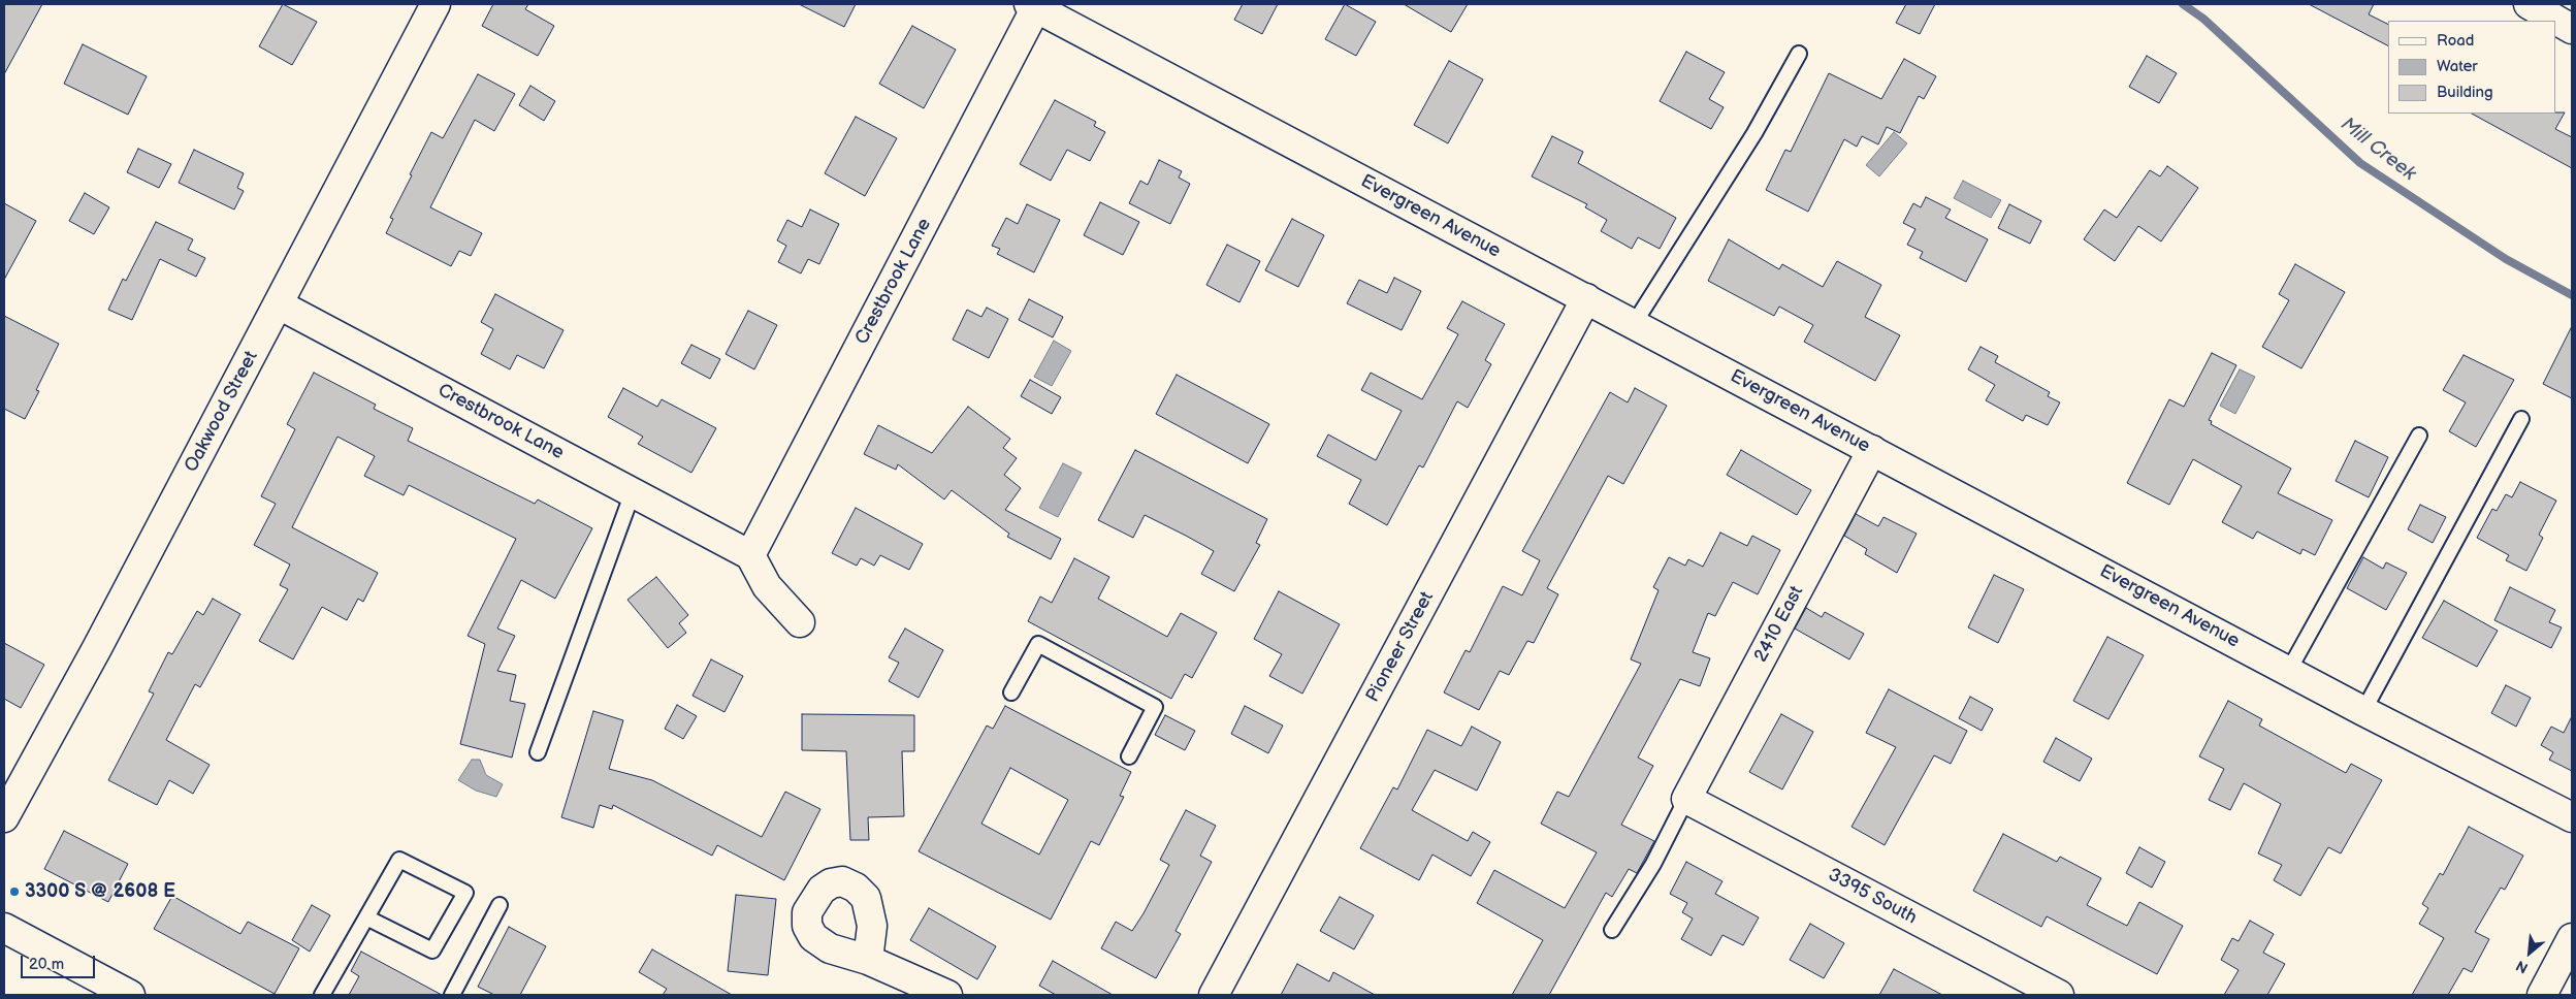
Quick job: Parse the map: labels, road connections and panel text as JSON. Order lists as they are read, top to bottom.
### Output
{
  "streets": {
    "street": [
      "Evergreen Avenue",
      "Crestbrook Lane",
      "Oakwood Street",
      "2410 East",
      "Pioneer Street",
      "3395 South"
    ]
  },
  "crossings": [
    ["Evergreen Avenue", "Crestbrook Lane"],
    ["Evergreen Avenue", "2410 East"],
    ["Evergreen Avenue", "Pioneer Street"],
    ["Crestbrook Lane", "Oakwood Street"],
    ["2410 East", "3395 South"]
  ],
  "water": ["Mill Creek"],
  "places": ["3300 S @ 2608 E"],
  "legend": ["Road", "Water", "Building"],
  "scale_bar": "20 m",
  "north": "bottom left"
}
